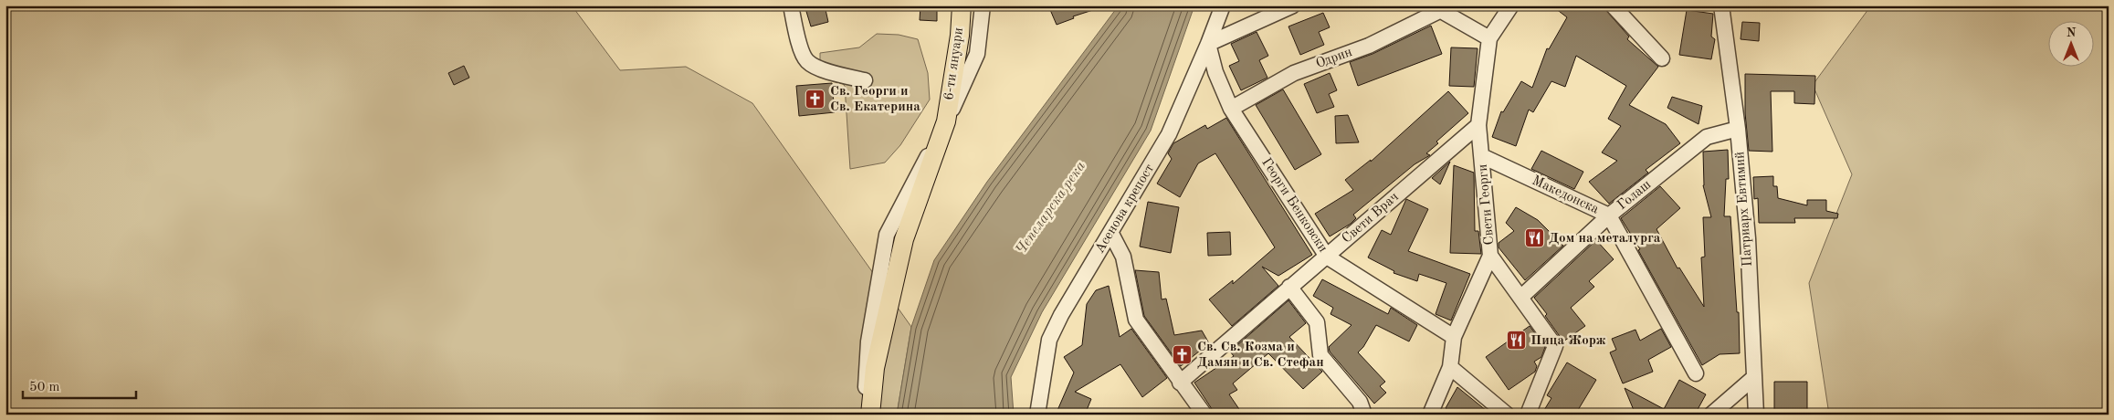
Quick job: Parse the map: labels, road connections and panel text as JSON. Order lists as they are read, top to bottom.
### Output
{
  "streets": {
    "main road": ["6-ти януари"],
    "street": [
      "Одрин",
      "Македонска",
      "Голаш",
      "Свети Георги",
      "Георги Бенковски",
      "Асенова крепост",
      "Патриарх Евтимий",
      "Свети Врач"
    ]
  },
  "crossings": [
    ["Одрин", "Георги Бенковски"],
    ["Македонска", "Голаш"],
    ["Македонска", "Свети Георги"],
    ["Голаш", "Патриарх Евтимий"],
    ["Свети Георги", "Георги Бенковски"],
    ["Свети Георги", "Свети Врач"],
    ["Георги Бенковски", "Асенова крепост"],
    ["Георги Бенковски", "Свети Врач"]
  ],
  "water": ["Чепеларска река"],
  "places": {
    "church": ["Св. Георги и Св. Екатерина", "Св. Св. Козма и Дамян и Св. Стефан"],
    "restaurant": ["Дом на металурга", "Пица Жорж"]
  },
  "scale_bar": "50 m",
  "north": "top"
}
